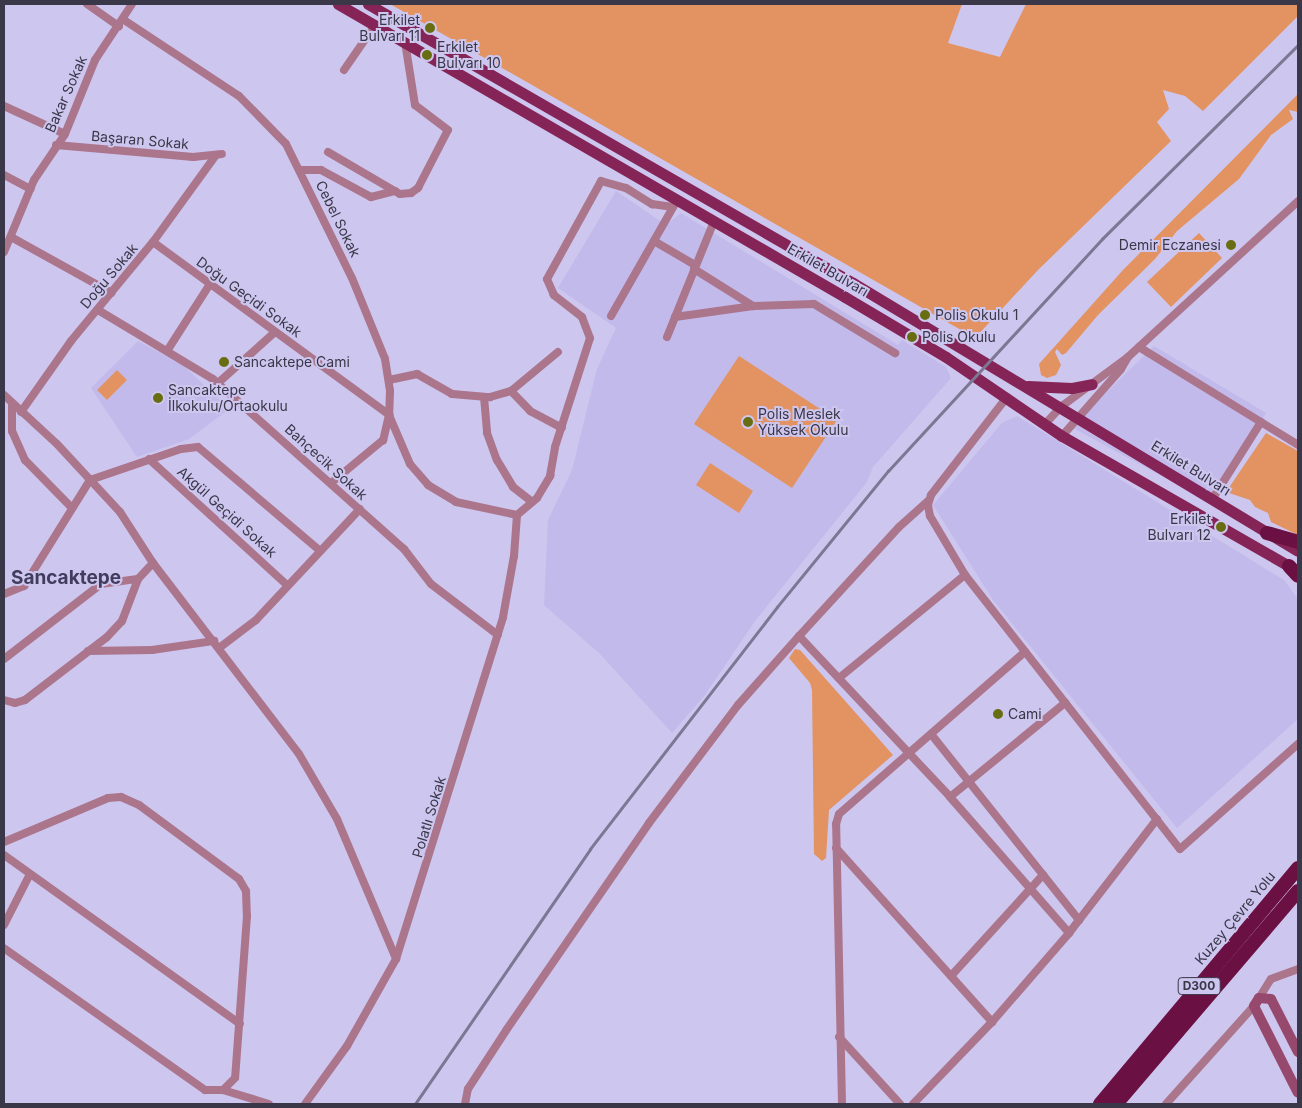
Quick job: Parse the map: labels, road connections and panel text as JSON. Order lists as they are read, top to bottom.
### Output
{
  "streets": {
    "highway": ["Kuzey Çevre Yolu", "D300"],
    "main road": ["Erkilet Bulvarı"],
    "street": [
      "Bakar Sokak",
      "Başaran Sokak",
      "Cebel Sokak",
      "Doğu Sokak",
      "Doğu Geçidi Sokak",
      "Bahçecik Sokak",
      "Akgül Geçidi Sokak",
      "Polatlı Sokak"
    ]
  },
  "crossings": [
    ["Bakar Sokak", "Başaran Sokak"],
    ["Bakar Sokak", "Cebel Sokak"],
    ["Başaran Sokak", "Doğu Sokak"],
    ["Cebel Sokak", "Doğu Geçidi Sokak"],
    ["Cebel Sokak", "Bahçecik Sokak"],
    ["Doğu Sokak", "Doğu Geçidi Sokak"],
    ["Doğu Sokak", "Bahçecik Sokak"],
    ["Doğu Geçidi Sokak", "Polatlı Sokak"],
    ["Bahçecik Sokak", "Polatlı Sokak"]
  ],
  "districts": ["Sancaktepe"],
  "places": [
    "Erkilet Bulvarı 11",
    "Erkilet Bulvarı 10",
    "Demir Eczanesi",
    "Polis Okulu 1",
    "Polis Okulu",
    "Sancaktepe Cami",
    "Sancaktepe İlkokulu/Ortaokulu",
    "Polis Meslek Yüksek Okulu",
    "Erkilet Bulvarı 12",
    "Cami"
  ]
}
